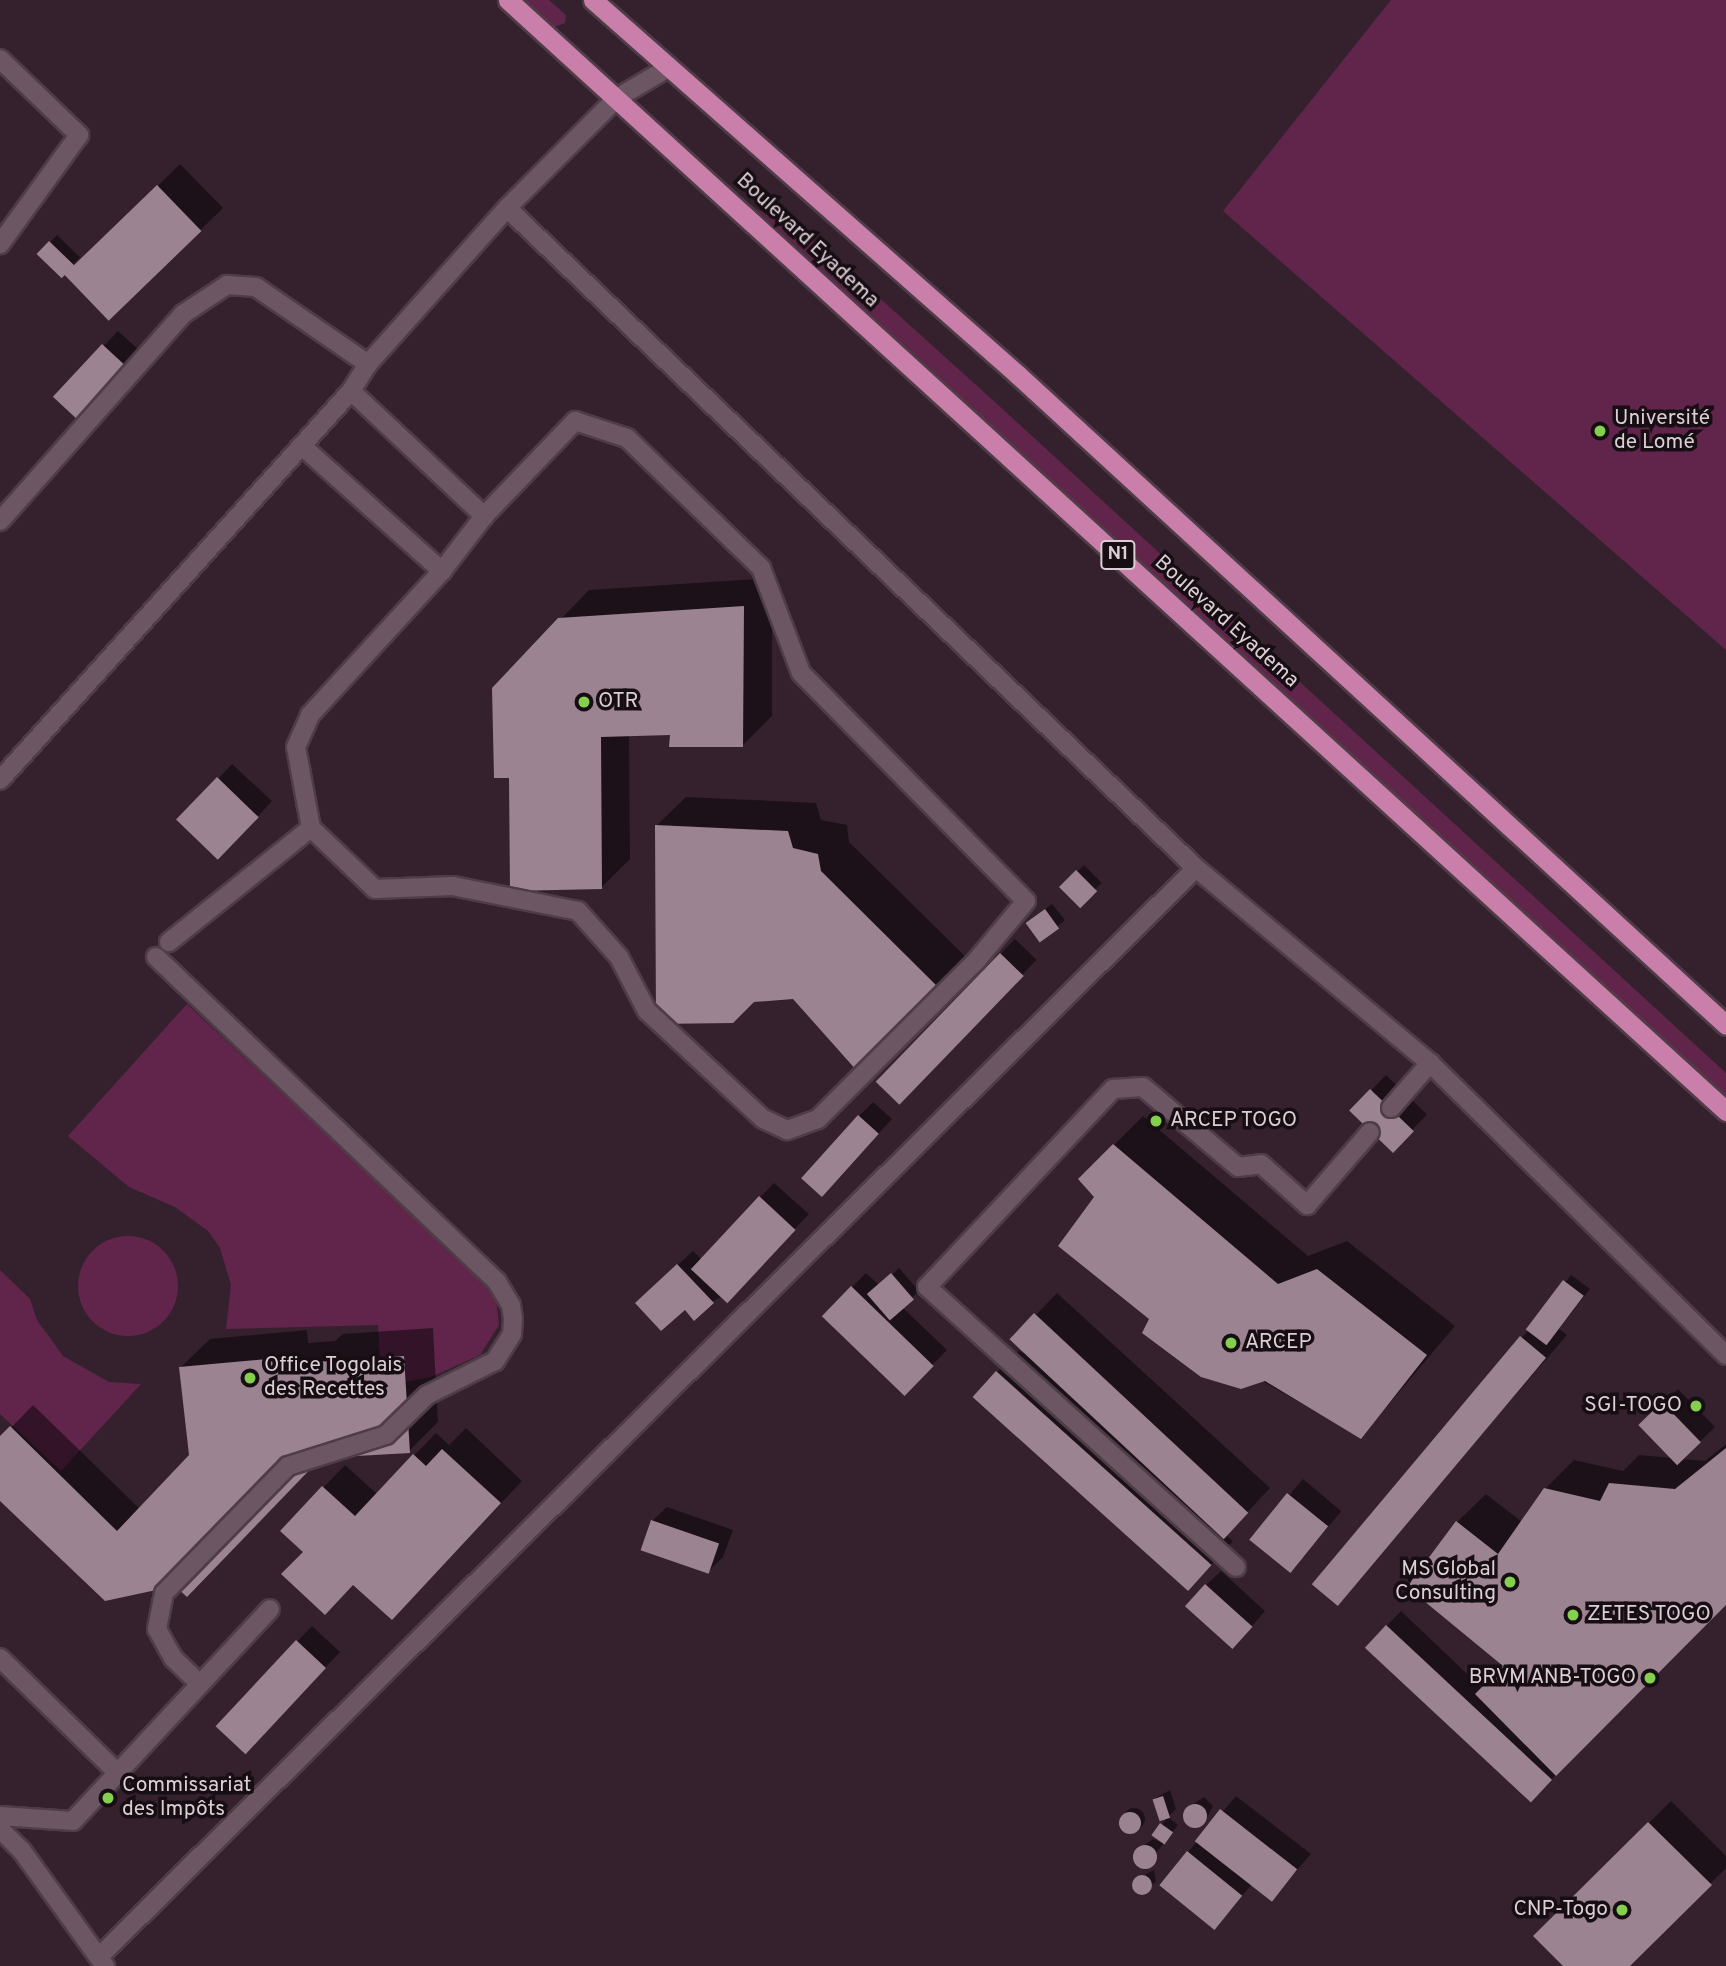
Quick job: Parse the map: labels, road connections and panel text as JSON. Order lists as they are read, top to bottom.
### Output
{
  "streets": {
    "highway": ["Boulevard Eyadema", "N1"]
  },
  "places": [
    "Université de Lomé",
    "OTR",
    "ARCEP TOGO",
    "ARCEP",
    "Office Togolais des Recettes",
    "SGI-TOGO",
    "MS Global Consulting",
    "ZETES TOGO",
    "BRVM ANB-TOGO",
    "Commissariat des Impôts",
    "CNP-Togo"
  ]
}
